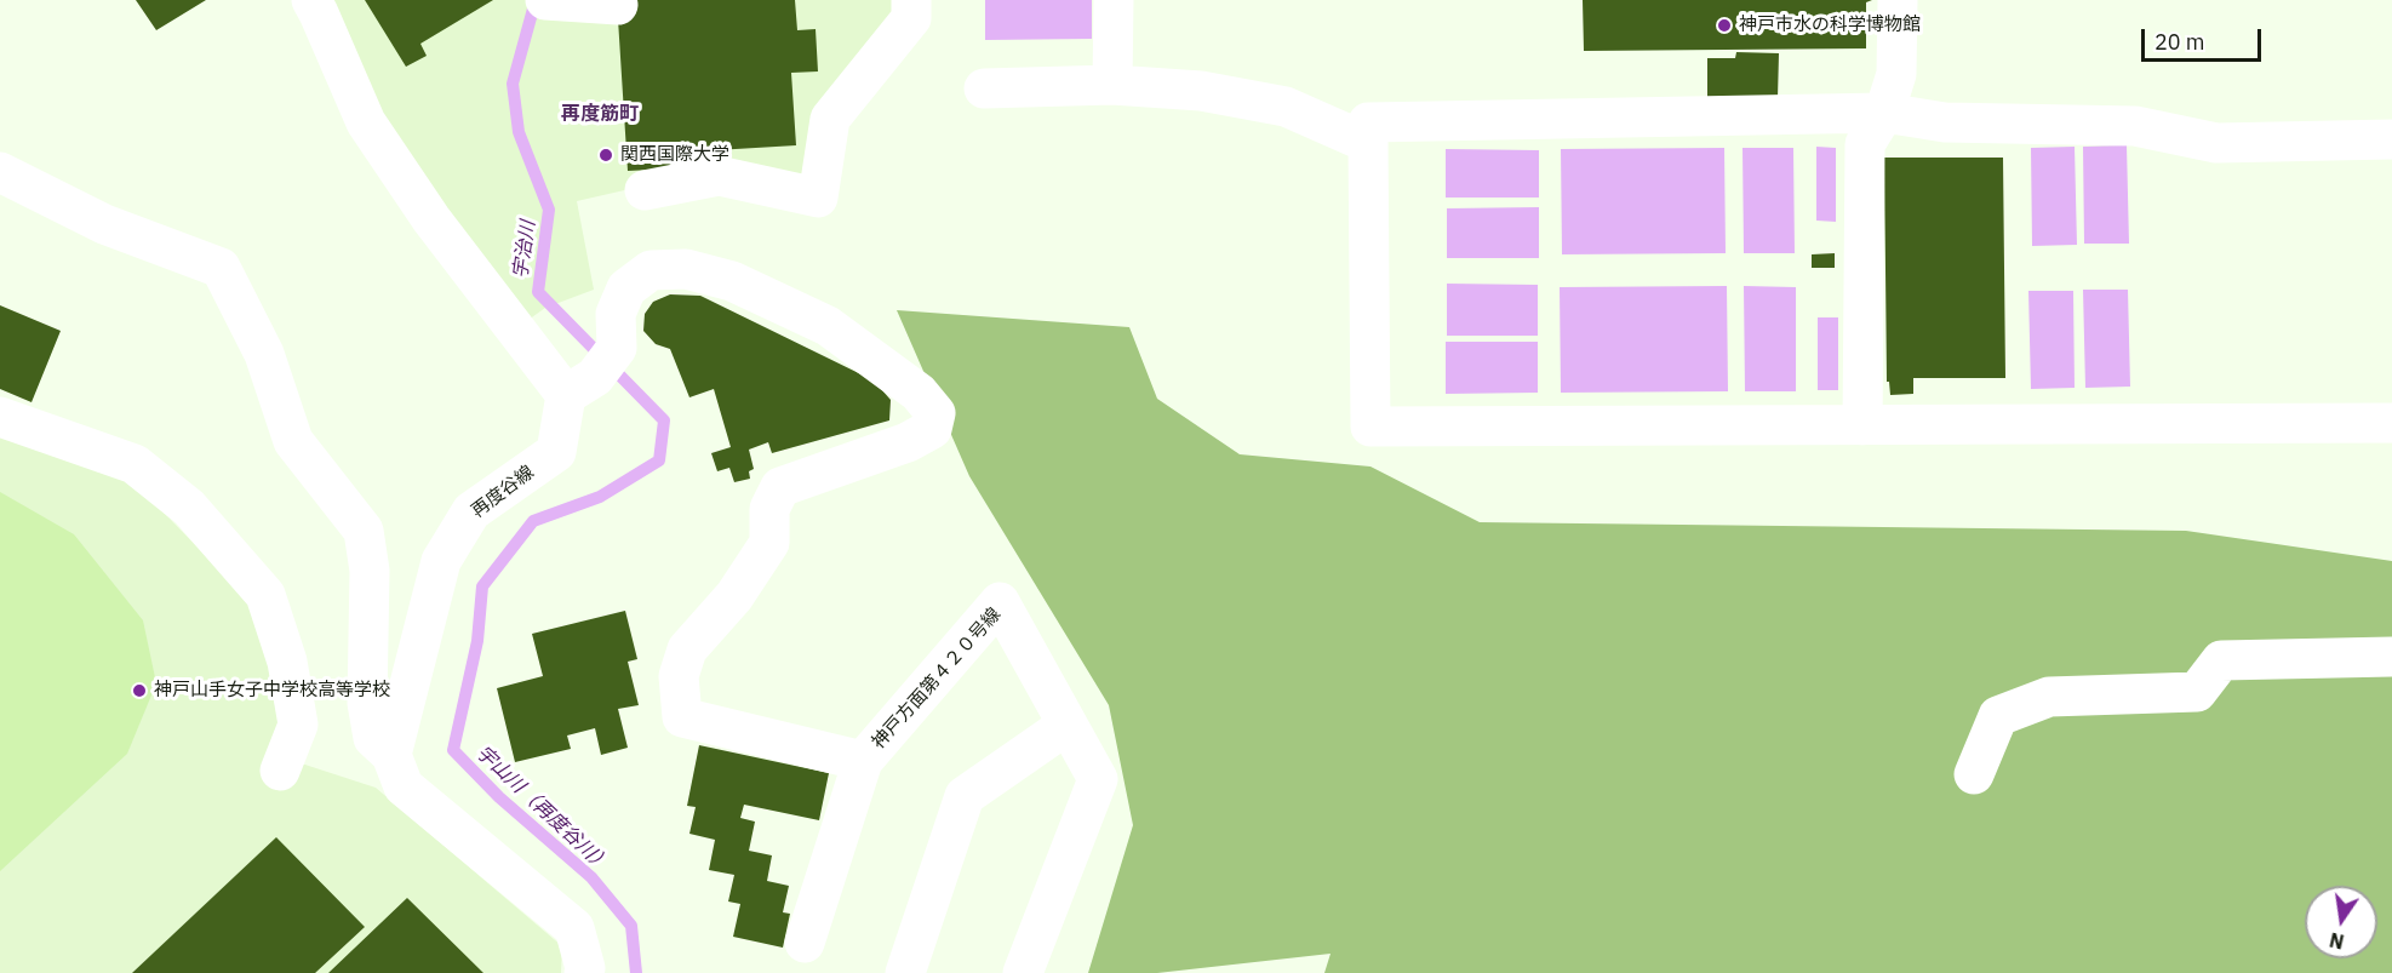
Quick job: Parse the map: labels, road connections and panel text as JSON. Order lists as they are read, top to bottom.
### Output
{
  "streets": {
    "street": ["再度谷線", "神戸方面第４２０号線"]
  },
  "crossings": [
    ["再度谷線", "神戸方面第４２０号線"]
  ],
  "districts": ["再度筋町"],
  "water": ["宇治川", "宇山川（再度谷川）"],
  "places": ["神戸市水の科学博物館", "関西国際大学", "神戸山手女子中学校高等学校"],
  "scale_bar": "20 m",
  "north": "bottom"
}
